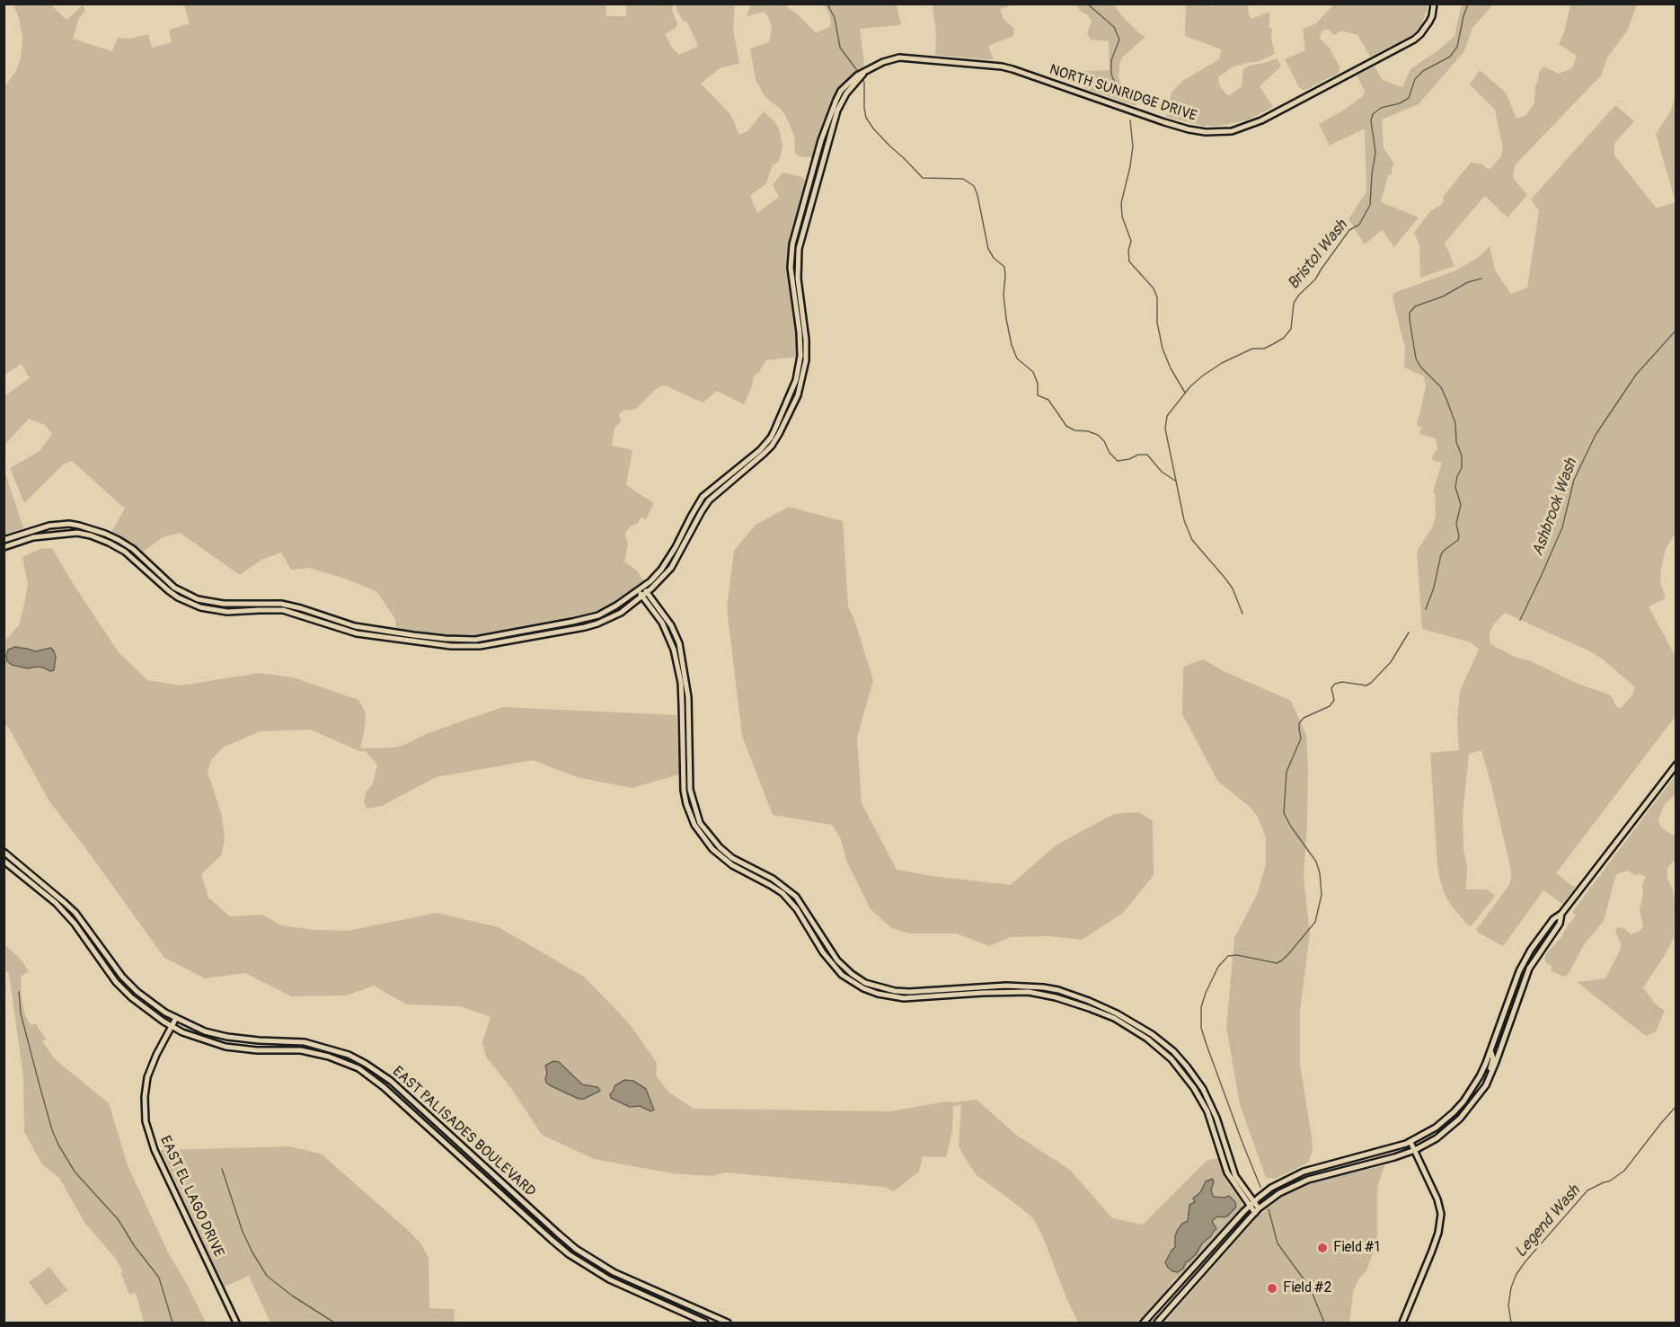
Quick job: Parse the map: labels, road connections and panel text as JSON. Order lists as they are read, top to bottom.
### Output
{
  "streets": {
    "street": ["NORTH SUNRIDGE DRIVE", "EAST PALISADES BOULEVARD", "EAST EL LAGO DRIVE"]
  },
  "crossings": [
    ["EAST PALISADES BOULEVARD", "EAST EL LAGO DRIVE"]
  ],
  "water": ["Bristol Wash", "Ashbrook Wash", "Legend Wash"],
  "places": ["Field #1", "Field #2"]
}
